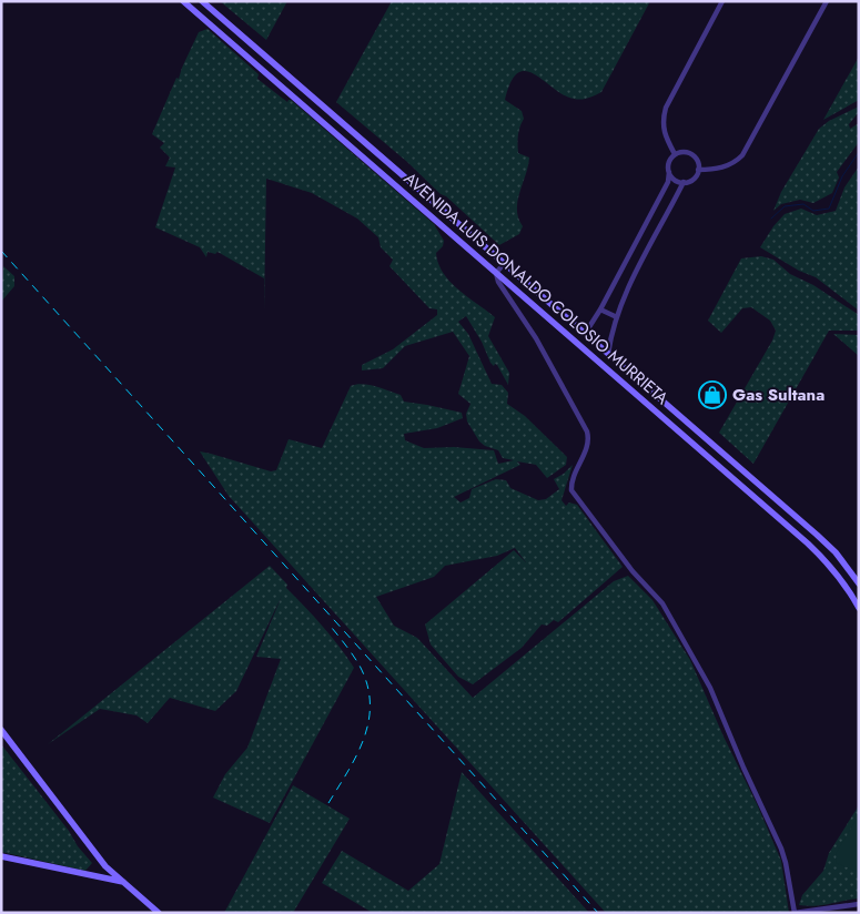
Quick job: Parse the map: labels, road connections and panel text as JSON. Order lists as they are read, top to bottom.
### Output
{
  "streets": {
    "main road": ["AVENIDA LUIS DONALDO COLOSIO MURRIETA"]
  },
  "places": {
    "shop": ["Gas Sultana"]
  }
}
